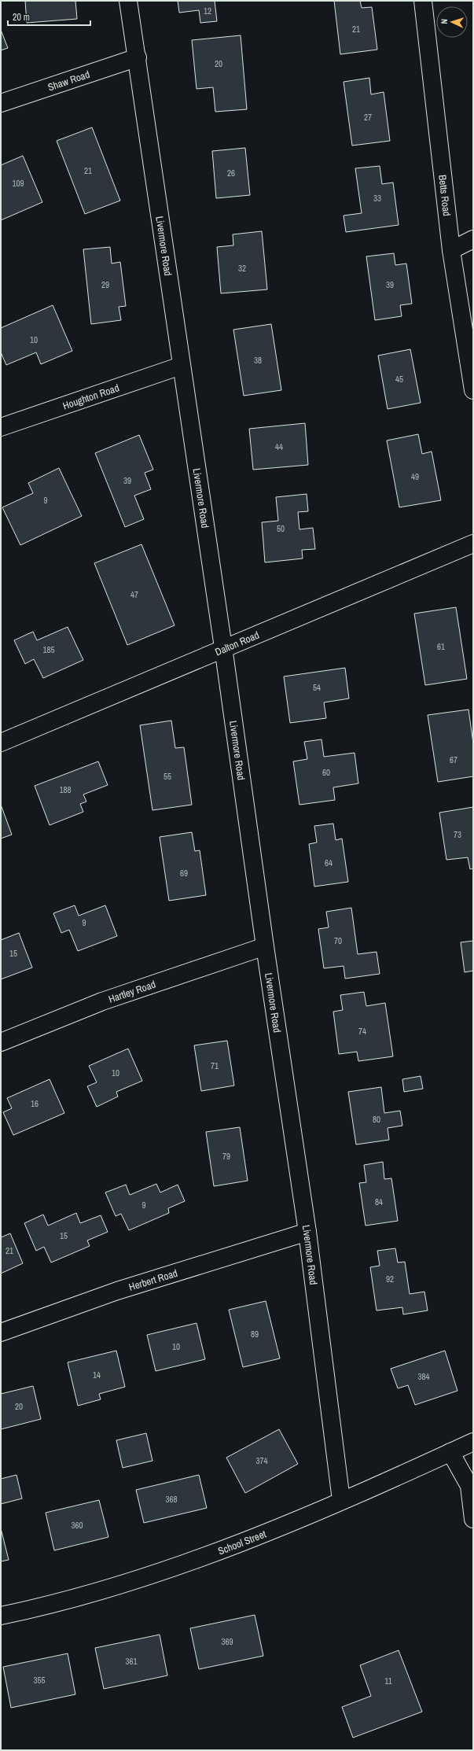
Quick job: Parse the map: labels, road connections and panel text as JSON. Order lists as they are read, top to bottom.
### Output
{
  "streets": {
    "street": [
      "Shaw Road",
      "Betts Road",
      "Livermore Road",
      "Houghton Road",
      "Dalton Road",
      "Hartley Road",
      "Herbert Road",
      "School Street"
    ]
  },
  "crossings": [
    ["Shaw Road", "Livermore Road"],
    ["Livermore Road", "Houghton Road"],
    ["Livermore Road", "Dalton Road"],
    ["Livermore Road", "Hartley Road"],
    ["Livermore Road", "Herbert Road"],
    ["Livermore Road", "School Street"]
  ],
  "house_numbers": [
    "12",
    "21",
    "20",
    "27",
    "21",
    "26",
    "109",
    "33",
    "32",
    "29",
    "39",
    "10",
    "38",
    "45",
    "44",
    "49",
    "39",
    "9",
    "50",
    "47",
    "61",
    "185",
    "54",
    "67",
    "60",
    "55",
    "188",
    "73",
    "64",
    "69",
    "9",
    "70",
    "15",
    "74",
    "71",
    "10",
    "16",
    "80",
    "79",
    "84",
    "9",
    "15",
    "21",
    "92",
    "89",
    "10",
    "14",
    "384",
    "20",
    "374",
    "368",
    "360",
    "369",
    "361",
    "355",
    "11"
  ],
  "scale_bar": "20 m",
  "north": "left"
}
